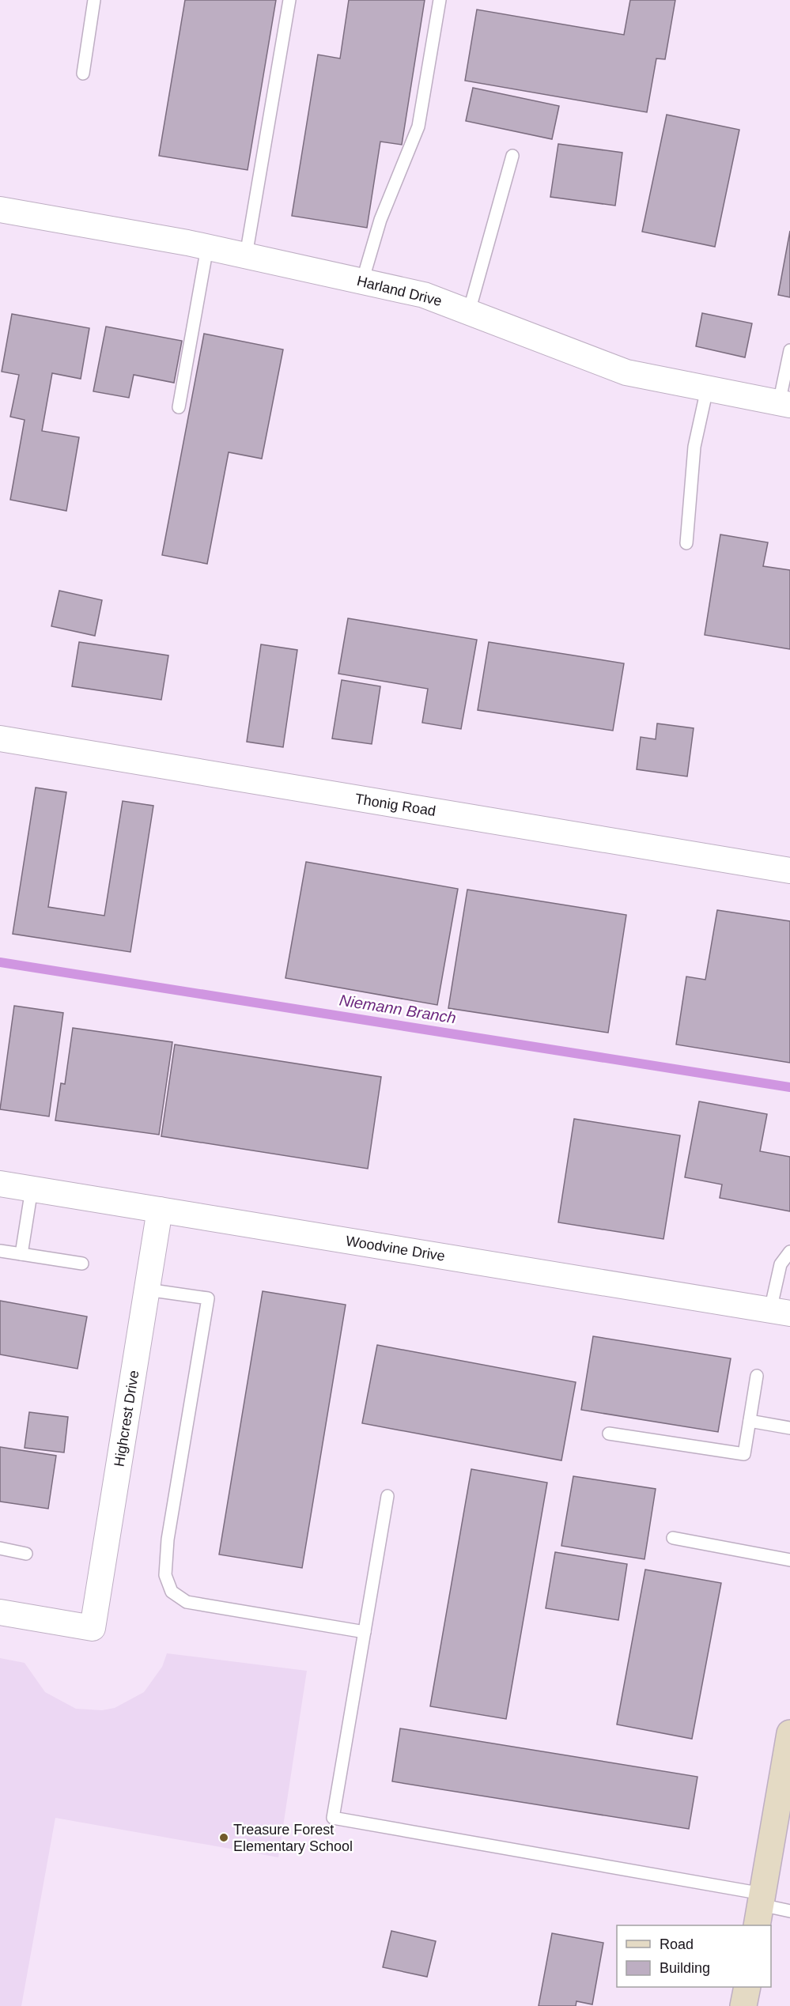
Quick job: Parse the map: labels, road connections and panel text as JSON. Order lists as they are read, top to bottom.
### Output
{
  "streets": {
    "street": [
      "Harland Drive",
      "Thonig Road",
      "Woodvine Drive",
      "Highcrest Drive"
    ]
  },
  "crossings": [
    ["Woodvine Drive", "Highcrest Drive"]
  ],
  "water": ["Niemann Branch"],
  "places": ["Treasure Forest Elementary School"],
  "legend": ["Road", "Building"]
}
